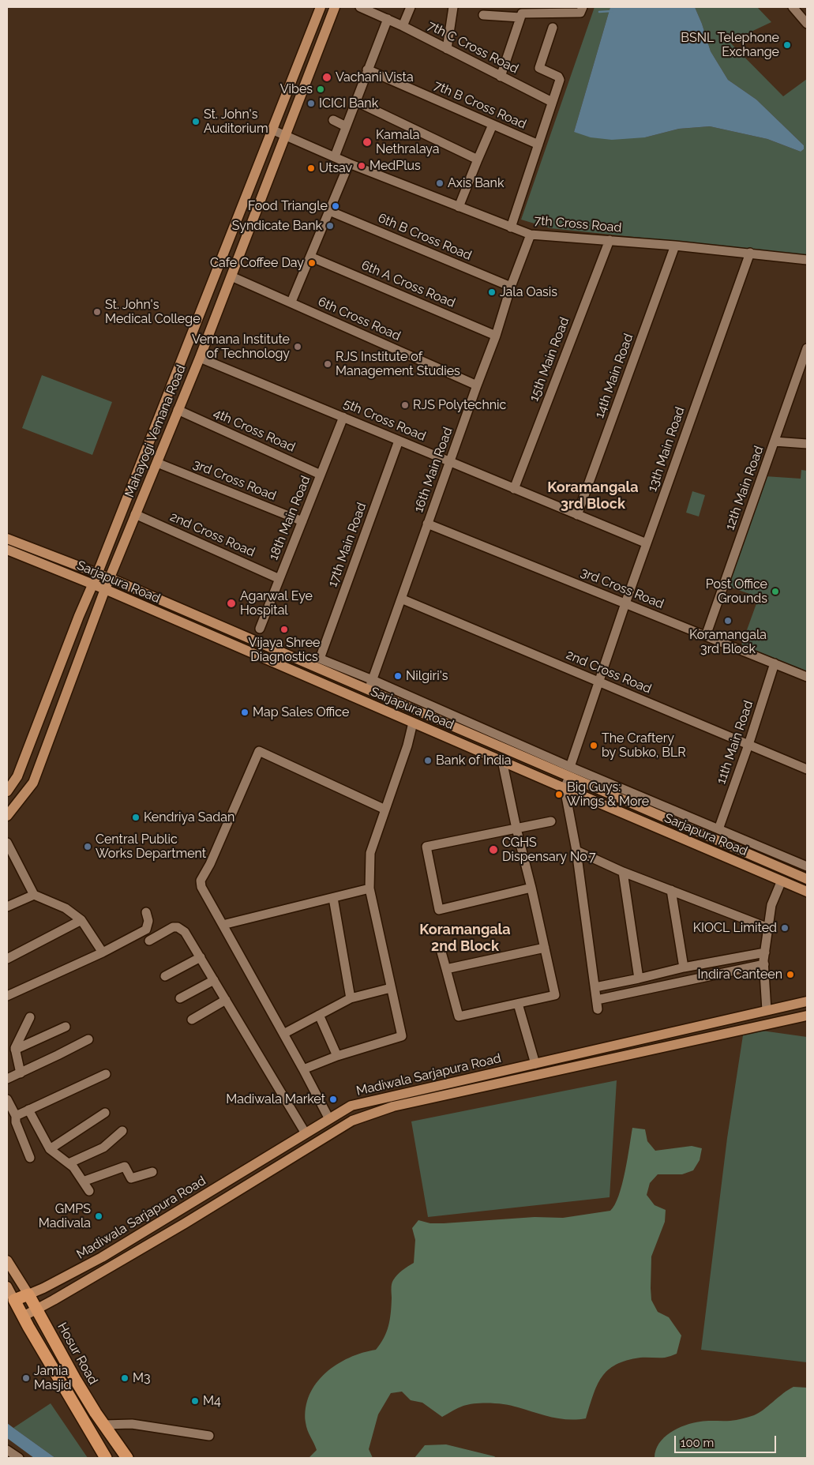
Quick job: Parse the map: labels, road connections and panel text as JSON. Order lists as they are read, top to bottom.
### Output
{
  "streets": {
    "highway": ["Hosur Road"],
    "main road": ["Mahayogi Vemana Road", "Sarjapura Road", "Madiwala Sarjapura Road"],
    "street": [
      "7th C Cross Road",
      "7th B Cross Road",
      "7th Cross Road",
      "6th B Cross Road",
      "6th A Cross Road",
      "6th Cross Road",
      "15th Main Road",
      "14th Main Road",
      "5th Cross Road",
      "4th Cross Road",
      "13th Main Road",
      "16th Main Road",
      "3rd Cross Road",
      "12th Main Road",
      "18th Main Road",
      "2nd Cross Road",
      "17th Main Road",
      "11th Main Road"
    ]
  },
  "crossings": [
    ["7th Cross Road", "15th Main Road"],
    ["7th Cross Road", "14th Main Road"],
    ["7th Cross Road", "Mahayogi Vemana Road"],
    ["7th Cross Road", "13th Main Road"],
    ["7th Cross Road", "16th Main Road"],
    ["6th B Cross Road", "16th Main Road"],
    ["6th A Cross Road", "16th Main Road"],
    ["6th Cross Road", "Mahayogi Vemana Road"],
    ["6th Cross Road", "16th Main Road"],
    ["15th Main Road", "5th Cross Road"],
    ["14th Main Road", "5th Cross Road"],
    ["5th Cross Road", "Mahayogi Vemana Road"],
    ["5th Cross Road", "13th Main Road"],
    ["5th Cross Road", "16th Main Road"],
    ["5th Cross Road", "18th Main Road"],
    ["5th Cross Road", "17th Main Road"],
    ["4th Cross Road", "Mahayogi Vemana Road"],
    ["4th Cross Road", "18th Main Road"],
    ["Mahayogi Vemana Road", "3rd Cross Road"],
    ["Mahayogi Vemana Road", "2nd Cross Road"],
    ["Mahayogi Vemana Road", "Sarjapura Road"],
    ["13th Main Road", "3rd Cross Road"],
    ["13th Main Road", "2nd Cross Road"],
    ["13th Main Road", "Sarjapura Road"],
    ["16th Main Road", "3rd Cross Road"],
    ["16th Main Road", "2nd Cross Road"],
    ["16th Main Road", "Sarjapura Road"],
    ["3rd Cross Road", "12th Main Road"],
    ["3rd Cross Road", "18th Main Road"],
    ["3rd Cross Road", "11th Main Road"],
    ["18th Main Road", "2nd Cross Road"],
    ["18th Main Road", "Sarjapura Road"],
    ["2nd Cross Road", "11th Main Road"],
    ["17th Main Road", "Sarjapura Road"],
    ["Sarjapura Road", "11th Main Road"],
    ["Madiwala Sarjapura Road", "Hosur Road"]
  ],
  "districts": ["Koramangala 3rd Block", "Koramangala 2nd Block"],
  "places": [
    "BSNL Telephone Exchange",
    "Vachani Vista",
    "Vibes",
    "ICICI Bank",
    "St. John's Auditorium",
    "Kamala Nethralaya",
    "MedPlus",
    "Utsav",
    "Axis Bank",
    "Food Triangle",
    "Syndicate Bank",
    "Cafe Coffee Day",
    "Jala Oasis",
    "St. John's Medical College",
    "Vemana Institute of Technology",
    "RJS Institute of Management Studies",
    "RJS Polytechnic",
    "Post Office Grounds",
    "Agarwal Eye Hospital",
    "Koramangala 3rd Block",
    "Vijaya Shree Diagnostics",
    "Nilgiri's",
    "Map Sales Office",
    "The Craftery by Subko, BLR",
    "Bank of India",
    "Big Guys: Wings & More",
    "Kendriya Sadan",
    "Central Public Works Department",
    "CGHS Dispensary No.7",
    "KIOCL Limited",
    "Indira Canteen",
    "Madiwala Market",
    "GMPS Madivala",
    "Jamia Masjid",
    "M3",
    "M4"
  ],
  "scale_bar": "100 m"
}
